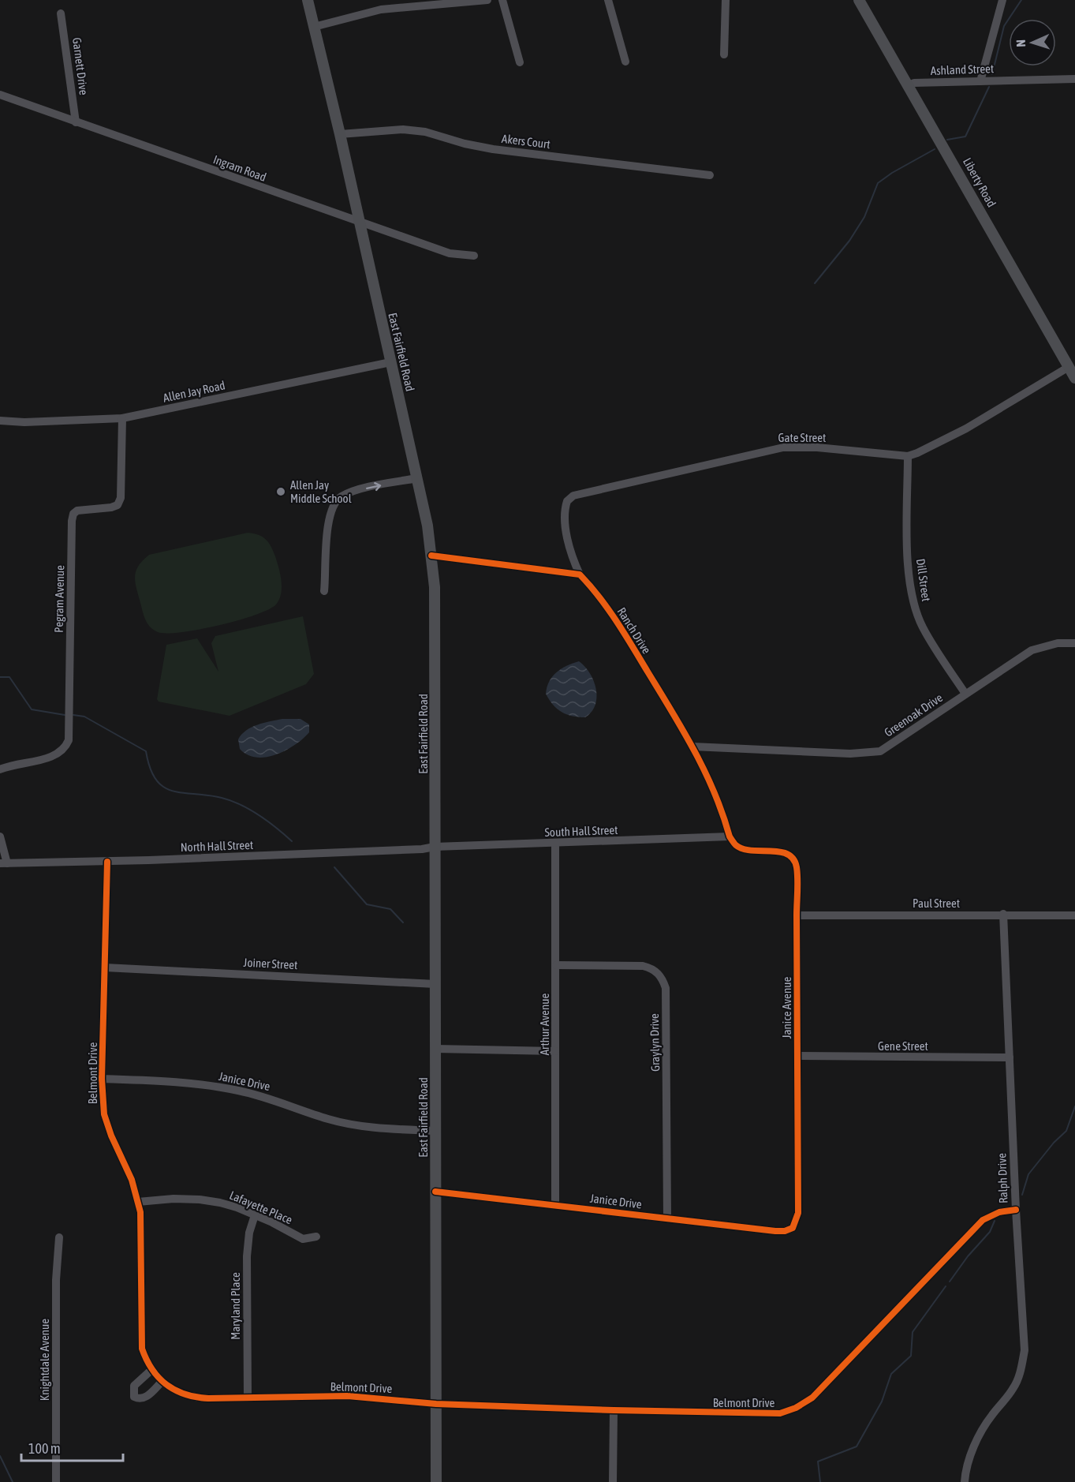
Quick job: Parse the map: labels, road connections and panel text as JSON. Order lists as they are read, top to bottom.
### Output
{
  "streets": {
    "main road": ["Liberty Road", "East Fairfield Road"],
    "street": [
      "Garnett Drive",
      "Ashland Street",
      "Akers Court",
      "Ingram Road",
      "Allen Jay Road",
      "Gate Street",
      "Dill Street",
      "Pegram Avenue",
      "Ranch Drive",
      "Greenoak Drive",
      "South Hall Street",
      "North Hall Street",
      "Paul Street",
      "Joiner Street",
      "Janice Avenue",
      "Arthur Avenue",
      "Graylyn Drive",
      "Gene Street",
      "Belmont Drive",
      "Janice Drive",
      "Ralph Drive",
      "Lafayette Place",
      "Maryland Place",
      "Knightdale Avenue"
    ]
  },
  "crossings": [
    ["Garnett Drive", "Ingram Road"],
    ["Ashland Street", "Liberty Road"],
    ["Akers Court", "East Fairfield Road"],
    ["Ingram Road", "East Fairfield Road"],
    ["Liberty Road", "Gate Street"],
    ["East Fairfield Road", "Allen Jay Road"],
    ["East Fairfield Road", "South Hall Street"],
    ["East Fairfield Road", "North Hall Street"],
    ["East Fairfield Road", "Joiner Street"],
    ["East Fairfield Road", "Belmont Drive"],
    ["East Fairfield Road", "Janice Drive"],
    ["Allen Jay Road", "Pegram Avenue"],
    ["Gate Street", "Dill Street"],
    ["Gate Street", "Ranch Drive"],
    ["Dill Street", "Greenoak Drive"],
    ["Ranch Drive", "Greenoak Drive"],
    ["Ranch Drive", "South Hall Street"],
    ["Ranch Drive", "Janice Avenue"],
    ["South Hall Street", "North Hall Street"],
    ["South Hall Street", "Janice Avenue"],
    ["South Hall Street", "Arthur Avenue"],
    ["North Hall Street", "Belmont Drive"],
    ["Paul Street", "Janice Avenue"],
    ["Paul Street", "Ralph Drive"],
    ["Joiner Street", "Belmont Drive"],
    ["Janice Avenue", "Gene Street"],
    ["Janice Avenue", "Janice Drive"],
    ["Arthur Avenue", "Graylyn Drive"],
    ["Arthur Avenue", "Janice Drive"],
    ["Graylyn Drive", "Janice Drive"],
    ["Gene Street", "Ralph Drive"],
    ["Belmont Drive", "Janice Drive"],
    ["Belmont Drive", "Ralph Drive"],
    ["Belmont Drive", "Lafayette Place"],
    ["Belmont Drive", "Maryland Place"],
    ["Lafayette Place", "Maryland Place"]
  ],
  "places": ["Allen Jay Middle School"],
  "scale_bar": "100 m",
  "north": "left"
}
